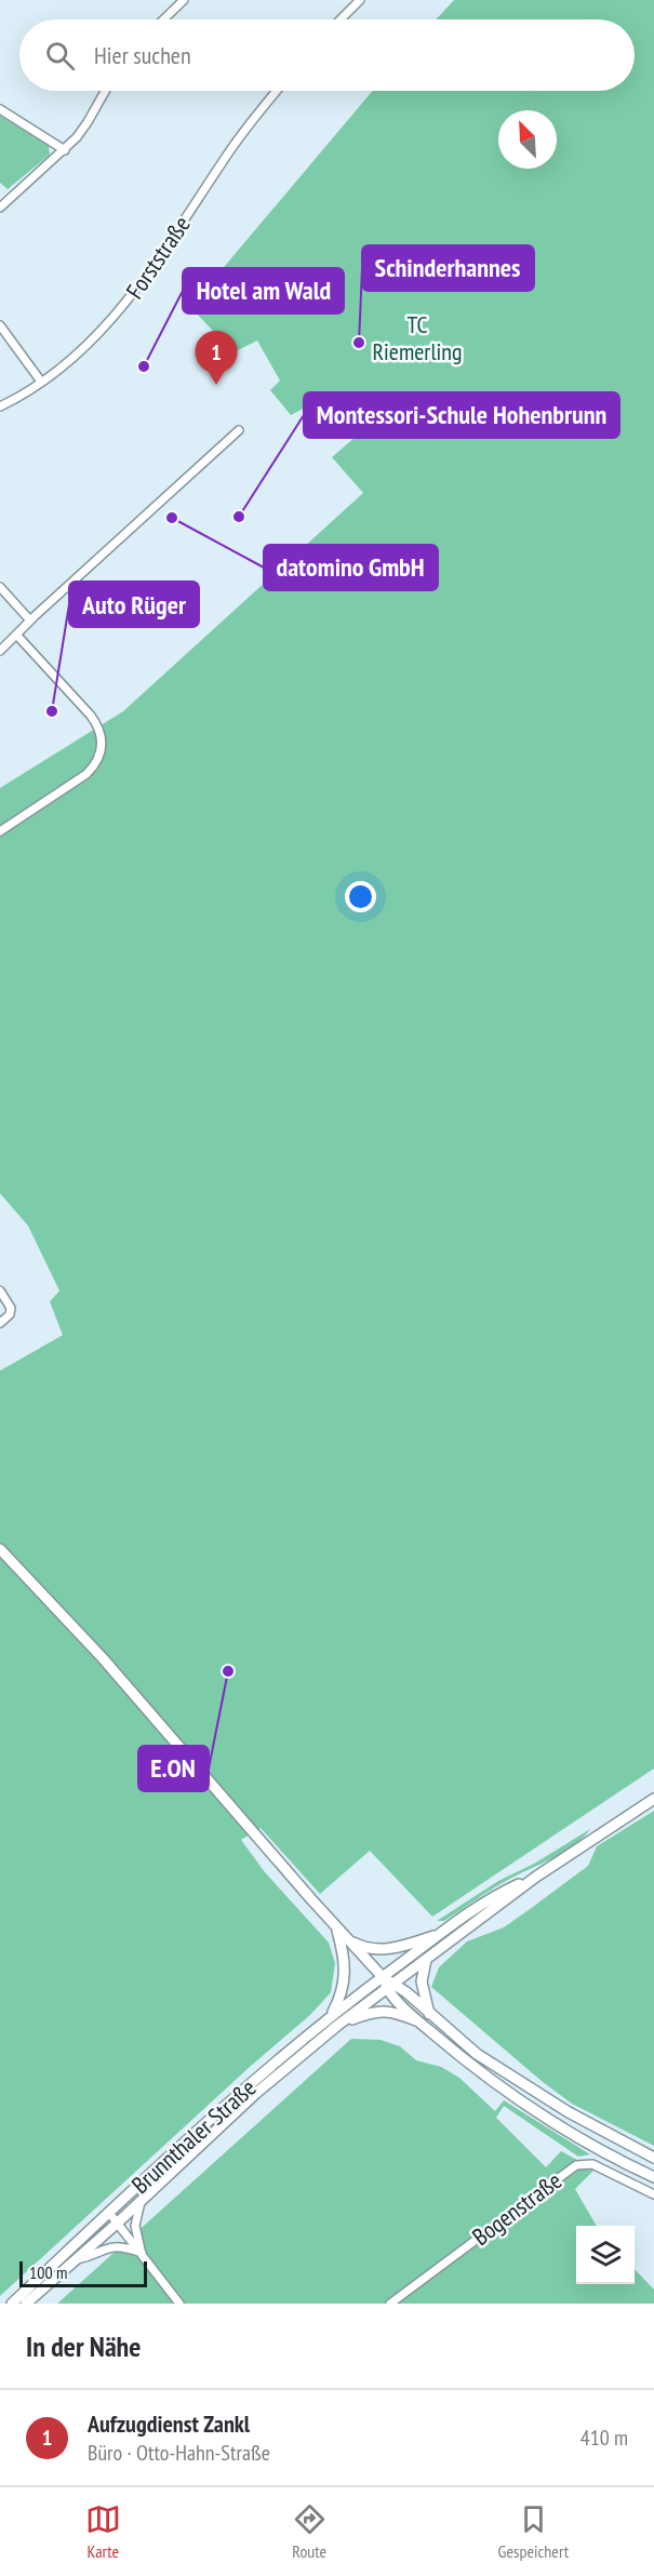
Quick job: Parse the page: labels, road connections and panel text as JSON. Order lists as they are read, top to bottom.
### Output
{
  "streets": {
    "main road": ["Brunnthaler Straße"],
    "street": ["Forststraße", "Bogenstraße"]
  },
  "parks": ["TC Riemerling"],
  "places": [
    "Schinderhannes",
    "Hotel am Wald",
    "Montessori-Schule Hohenbrunn",
    "datomino GmbH",
    "Auto Rüger",
    "E.ON"
  ],
  "scale_bar": "100 m",
  "north": "top left",
  "page": {
    "search": "Hier suchen",
    "pins": "1",
    "scale": "100 m",
    "heading": "In der Nähe",
    "list": [
      {
        "mark": "1",
        "name": "Aufzugdienst Zankl",
        "note": "Büro · Otto-Hahn-Straße",
        "value": "410 m"
      }
    ],
    "nav": ["Karte", "Route", "Gespeichert"]
  }
}
